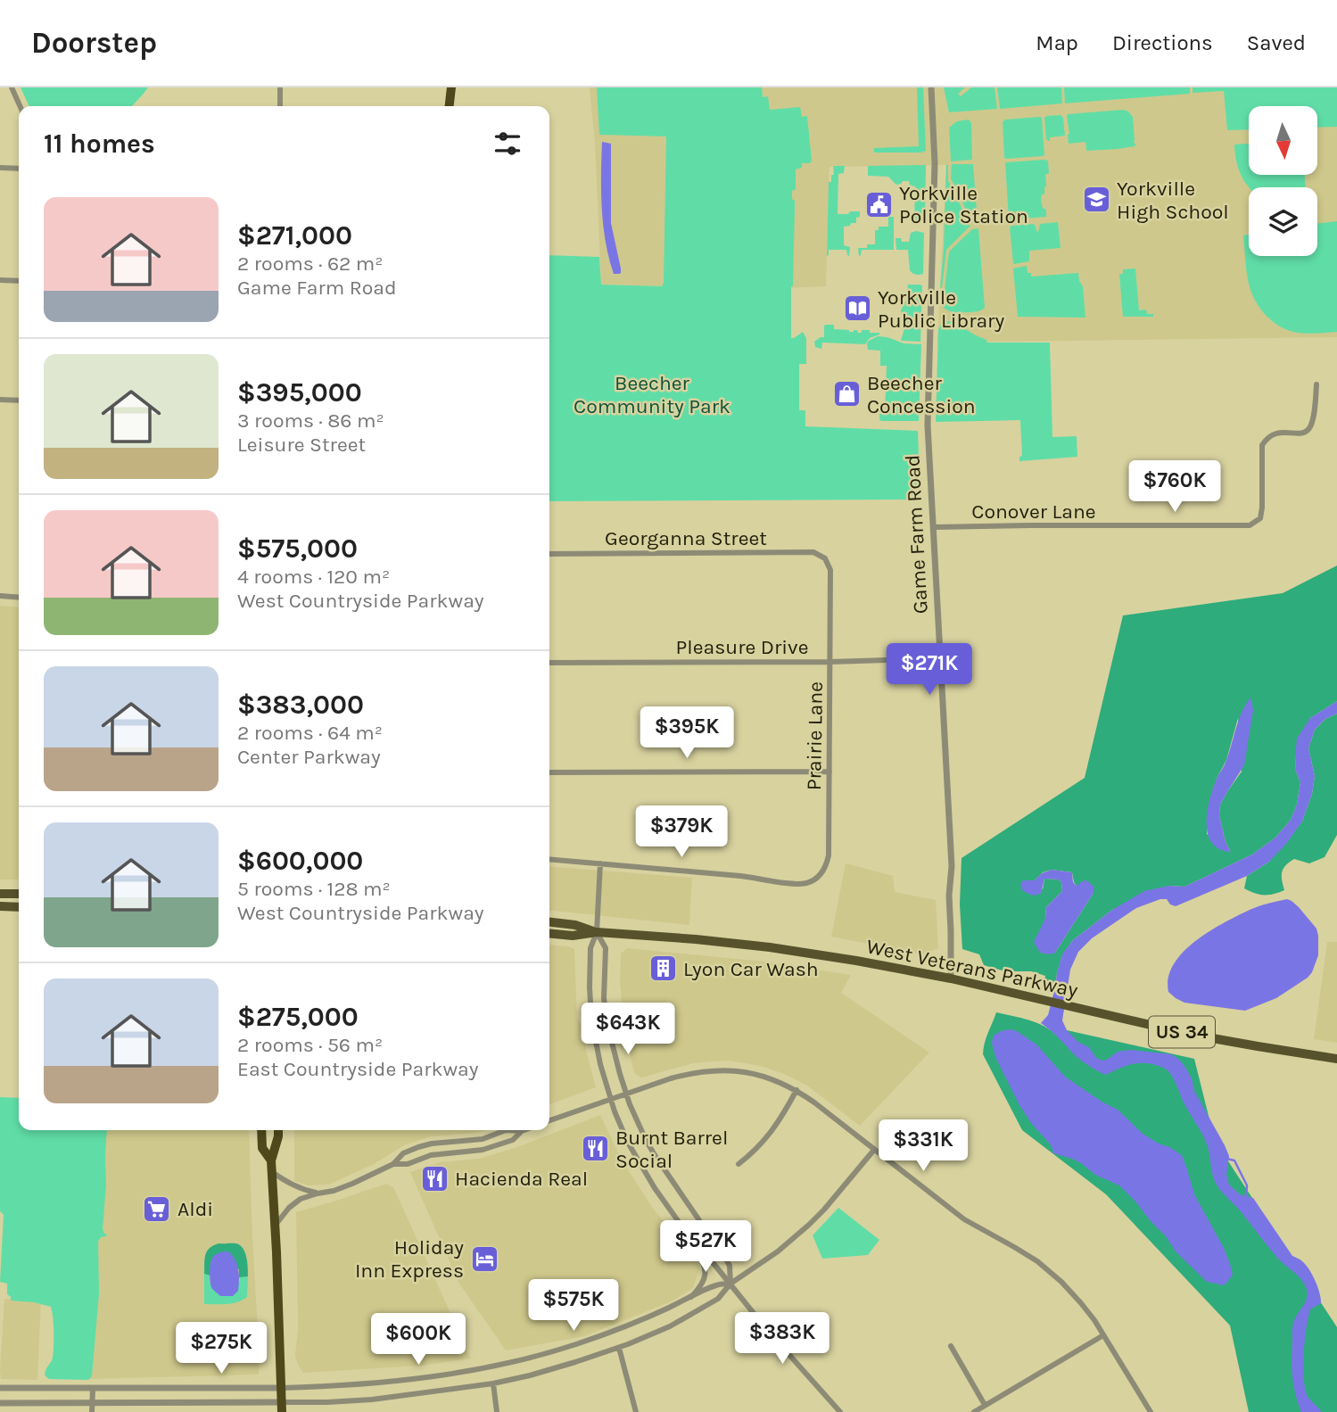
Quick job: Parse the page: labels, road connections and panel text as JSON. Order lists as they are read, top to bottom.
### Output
{
  "streets": {
    "main road": ["West Veterans Parkway", "US 34"],
    "street": [
      "Conover Lane",
      "Game Farm Road",
      "Georganna Street",
      "Pleasure Drive",
      "Prairie Lane"
    ]
  },
  "crossings": [
    ["Conover Lane", "Game Farm Road"],
    ["Game Farm Road", "Pleasure Drive"],
    ["Game Farm Road", "West Veterans Parkway"],
    ["Georganna Street", "Prairie Lane"],
    ["Pleasure Drive", "Prairie Lane"]
  ],
  "parks": ["Beecher Community Park"],
  "places": {
    "school or university": ["Yorkville High School"],
    "public building": ["Yorkville Police Station"],
    "library": ["Yorkville Public Library"],
    "shop": ["Beecher Concession"],
    "building": ["Lyon Car Wash"],
    "restaurant": ["Burnt Barrel Social", "Hacienda Real"],
    "supermarket": ["Aldi"],
    "hotel": ["Holiday Inn Express"]
  },
  "north": "bottom",
  "page": {
    "header": "Doorstep",
    "nav": ["Map", "Directions", "Saved"],
    "heading": "11 homes",
    "list": [
      {
        "name": "$271,000",
        "note": "2 rooms · 62 m² · Game Farm Road"
      },
      {
        "name": "$395,000",
        "note": "3 rooms · 86 m² · Leisure Street"
      },
      {
        "name": "$575,000",
        "note": "4 rooms · 120 m² · West Countryside Parkway"
      },
      {
        "name": "$383,000",
        "note": "2 rooms · 64 m² · Center Parkway"
      },
      {
        "name": "$600,000",
        "note": "5 rooms · 128 m² · West Countryside Parkway"
      },
      {
        "name": "$275,000",
        "note": "2 rooms · 56 m² · East Countryside Parkway"
      }
    ],
    "price": [
      "$760K",
      "$271K",
      "$395K",
      "$379K",
      "$643K",
      "$331K",
      "$527K",
      "$575K",
      "$383K",
      "$600K",
      "$275K"
    ]
  }
}
